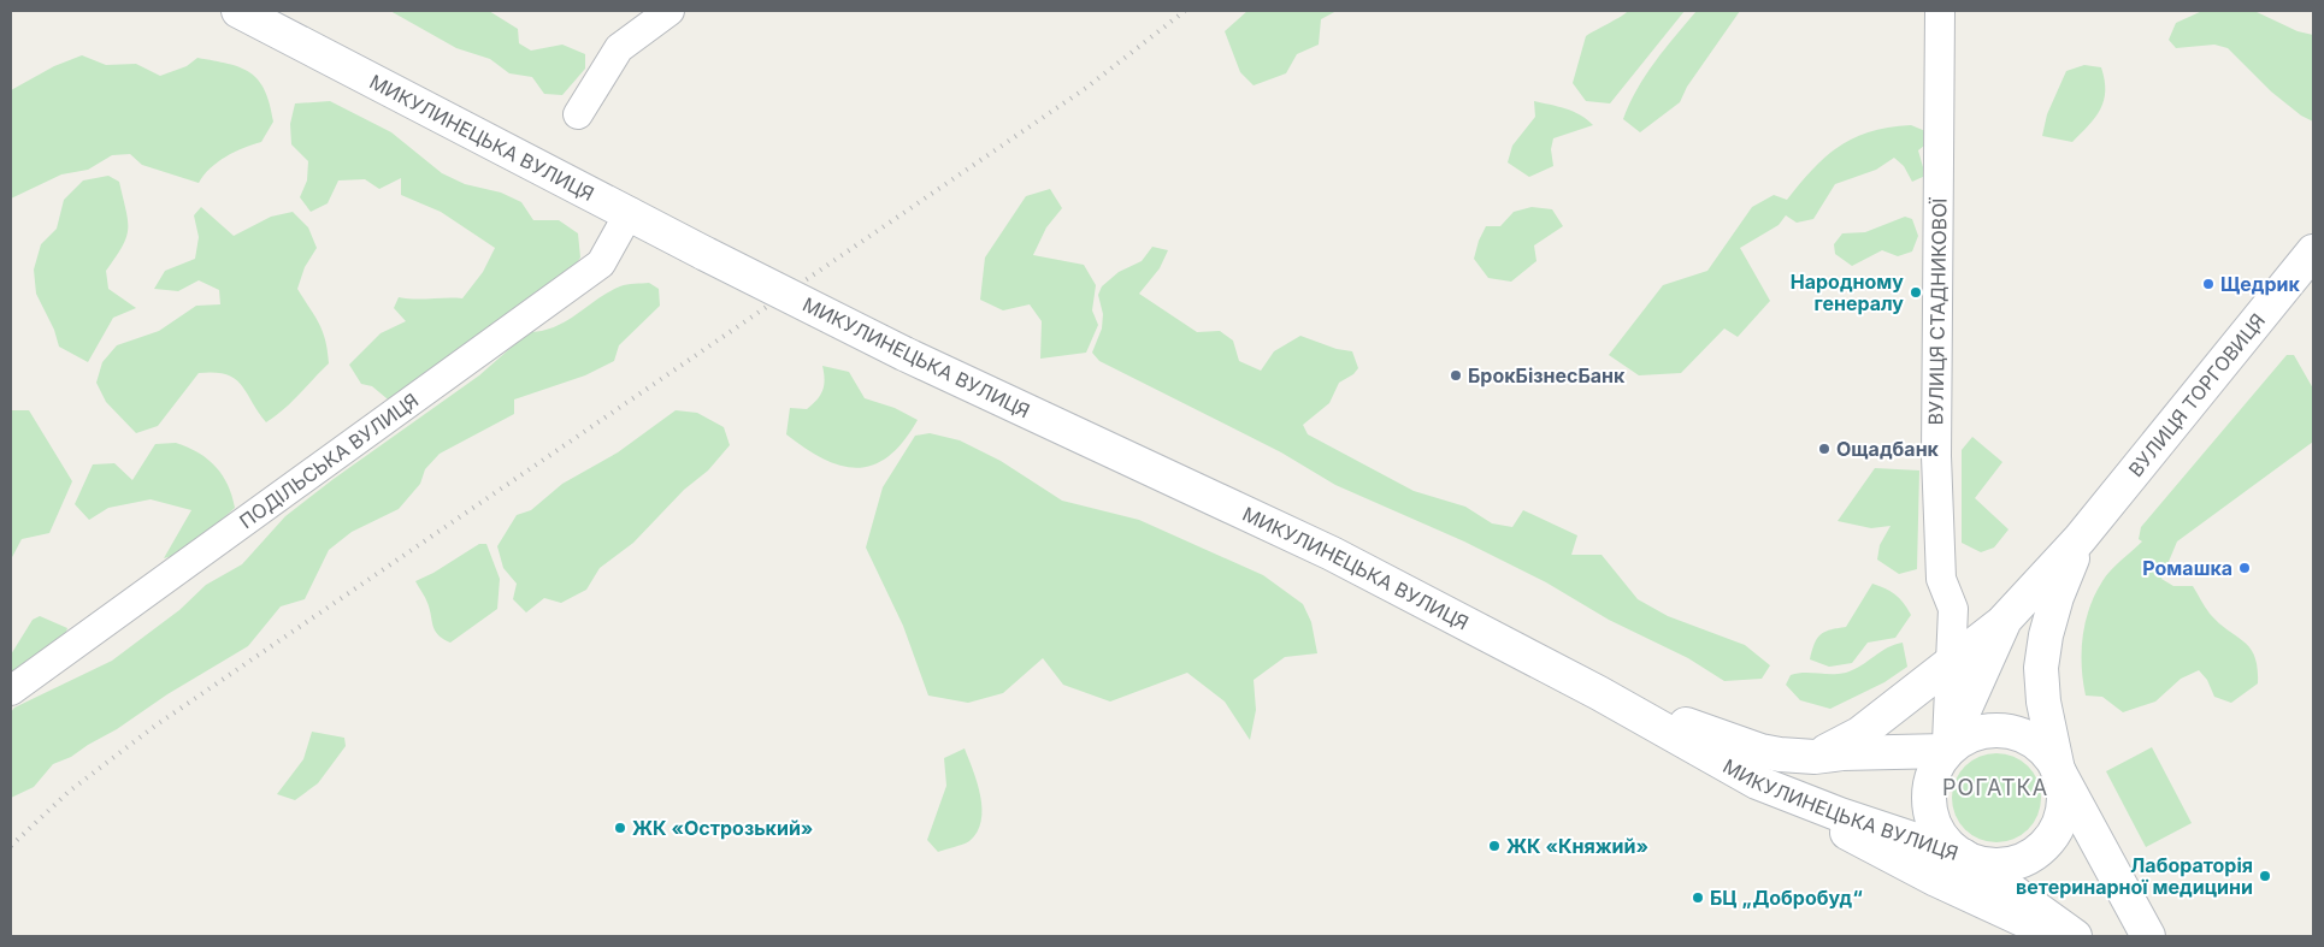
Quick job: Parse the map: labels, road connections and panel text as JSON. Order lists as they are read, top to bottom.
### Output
{
  "streets": {
    "main road": ["МИКУЛИНЕЦЬКА ВУЛИЦЯ", "ВУЛИЦЯ ТОРГОВИЦЯ"],
    "street": ["ВУЛИЦЯ СТАДНИКОВОЇ", "ПОДІЛЬСЬКА ВУЛИЦЯ"]
  },
  "crossings": [
    ["МИКУЛИНЕЦЬКА ВУЛИЦЯ", "ВУЛИЦЯ СТАДНИКОВОЇ"],
    ["МИКУЛИНЕЦЬКА ВУЛИЦЯ", "ВУЛИЦЯ ТОРГОВИЦЯ"],
    ["МИКУЛИНЕЦЬКА ВУЛИЦЯ", "ПОДІЛЬСЬКА ВУЛИЦЯ"]
  ],
  "districts": ["РОГАТКА"],
  "places": [
    "Щедрик",
    "Народному генералу",
    "БрокБізнесБанк",
    "Ощадбанк",
    "Ромашка",
    "ЖК «Острозький»",
    "ЖК «Княжий»",
    "Лабораторія ветеринарної медицини",
    "БЦ „Добробуд“"
  ]
}
